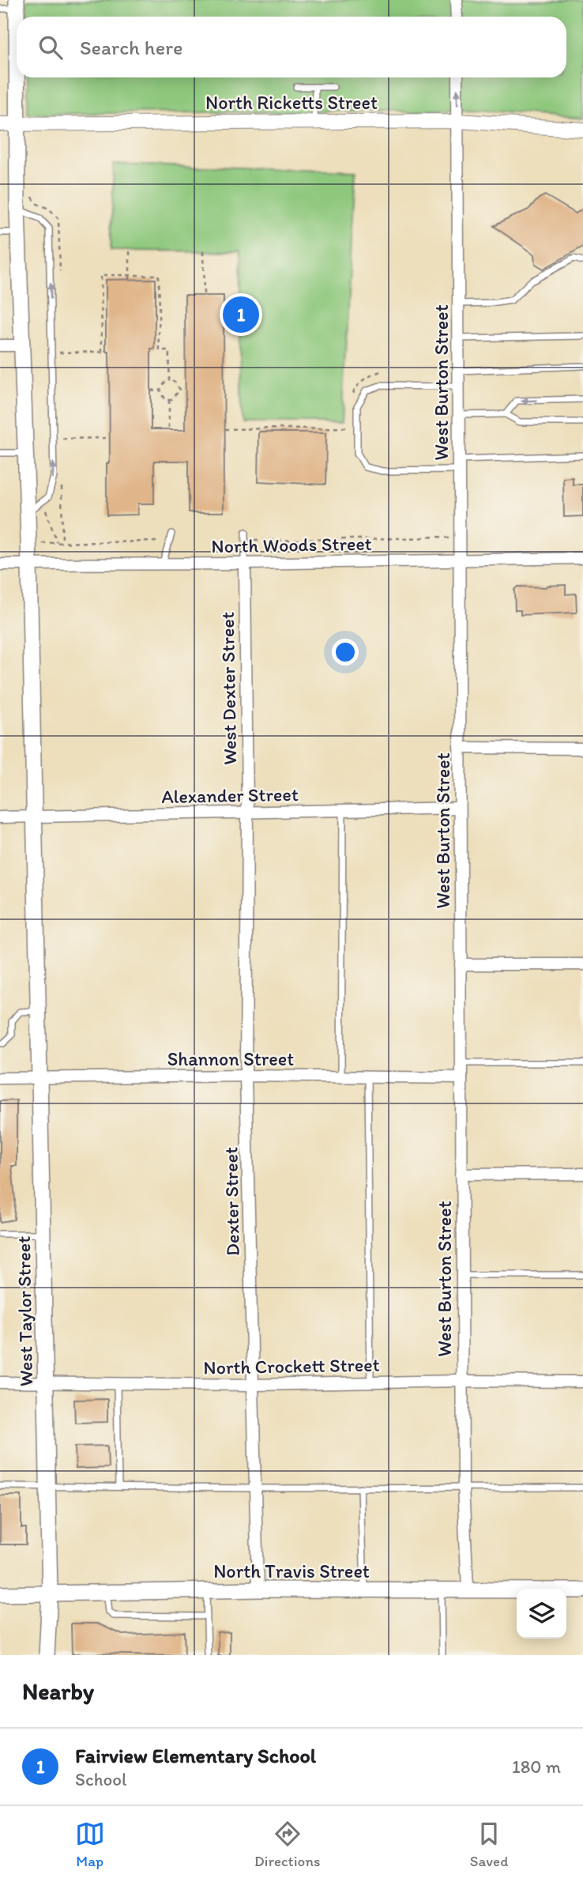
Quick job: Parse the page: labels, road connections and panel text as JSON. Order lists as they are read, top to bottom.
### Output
{
  "streets": {
    "main road": ["West Taylor Street", "North Travis Street"],
    "street": [
      "North Ricketts Street",
      "West Burton Street",
      "North Woods Street",
      "West Dexter Street",
      "Alexander Street",
      "Shannon Street",
      "Dexter Street",
      "North Crockett Street"
    ]
  },
  "crossings": [
    ["North Ricketts Street", "West Burton Street"],
    ["North Ricketts Street", "West Taylor Street"],
    ["West Burton Street", "North Woods Street"],
    ["West Burton Street", "Alexander Street"],
    ["West Burton Street", "Shannon Street"],
    ["West Burton Street", "North Crockett Street"],
    ["West Burton Street", "North Travis Street"],
    ["North Woods Street", "West Dexter Street"],
    ["North Woods Street", "West Taylor Street"],
    ["West Dexter Street", "Alexander Street"],
    ["West Dexter Street", "Dexter Street"],
    ["Alexander Street", "Dexter Street"],
    ["Alexander Street", "West Taylor Street"],
    ["Shannon Street", "Dexter Street"],
    ["Shannon Street", "West Taylor Street"],
    ["Dexter Street", "North Crockett Street"],
    ["Dexter Street", "North Travis Street"],
    ["West Taylor Street", "North Crockett Street"],
    ["West Taylor Street", "North Travis Street"]
  ],
  "page": {
    "search": "Search here",
    "pins": "1",
    "heading": "Nearby",
    "list": [
      {
        "mark": "1",
        "name": "Fairview Elementary School",
        "note": "School",
        "value": "180 m"
      }
    ],
    "nav": ["Map", "Directions", "Saved"]
  }
}
